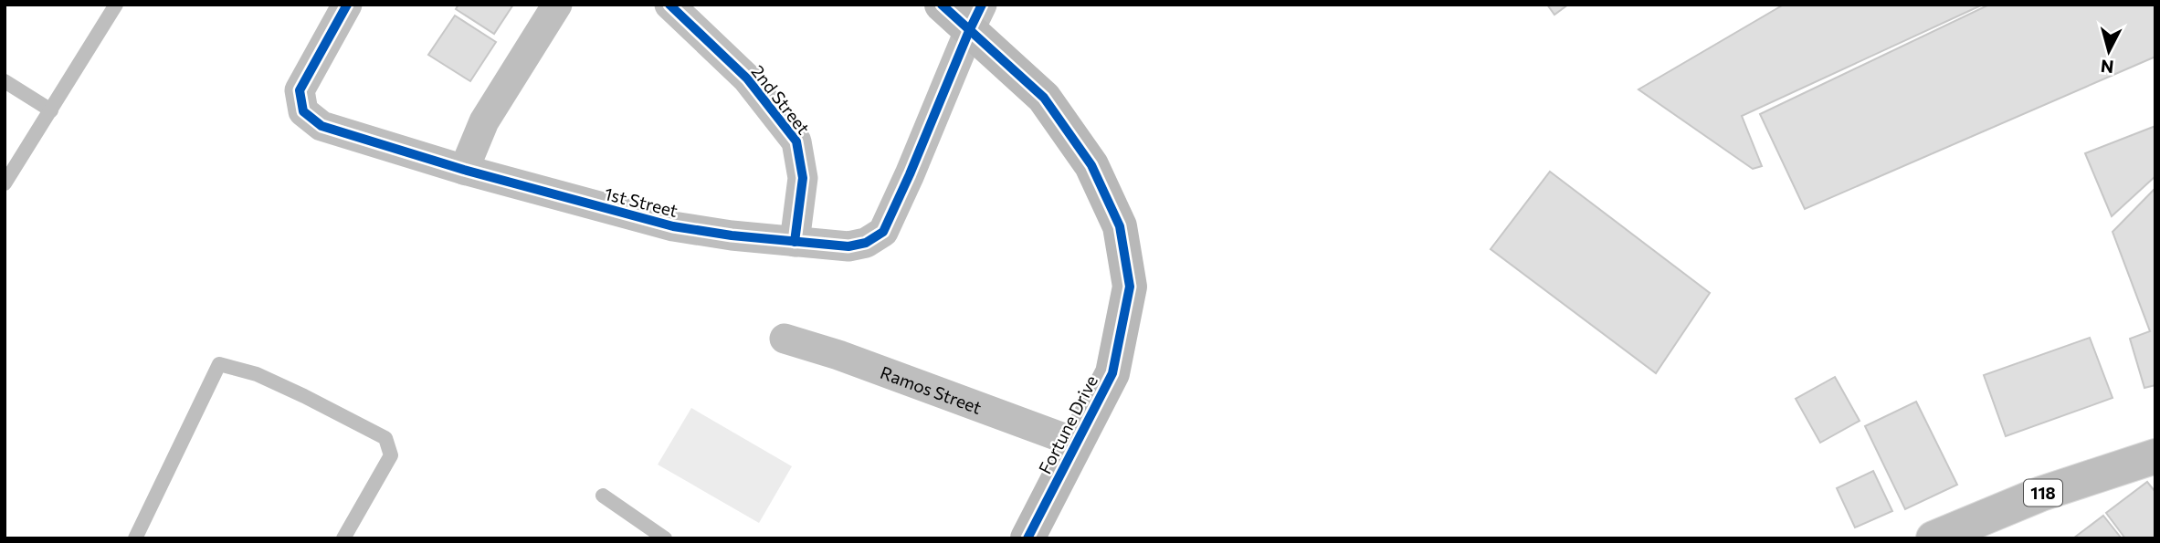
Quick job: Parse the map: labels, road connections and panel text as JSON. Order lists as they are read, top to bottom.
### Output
{
  "streets": {
    "main road": ["118"],
    "street": [
      "2nd Street",
      "1st Street",
      "Ramos Street",
      "Fortune Drive"
    ]
  },
  "crossings": [
    ["2nd Street", "1st Street"],
    ["1st Street", "Fortune Drive"],
    ["Ramos Street", "Fortune Drive"]
  ],
  "north": "bottom"
}
